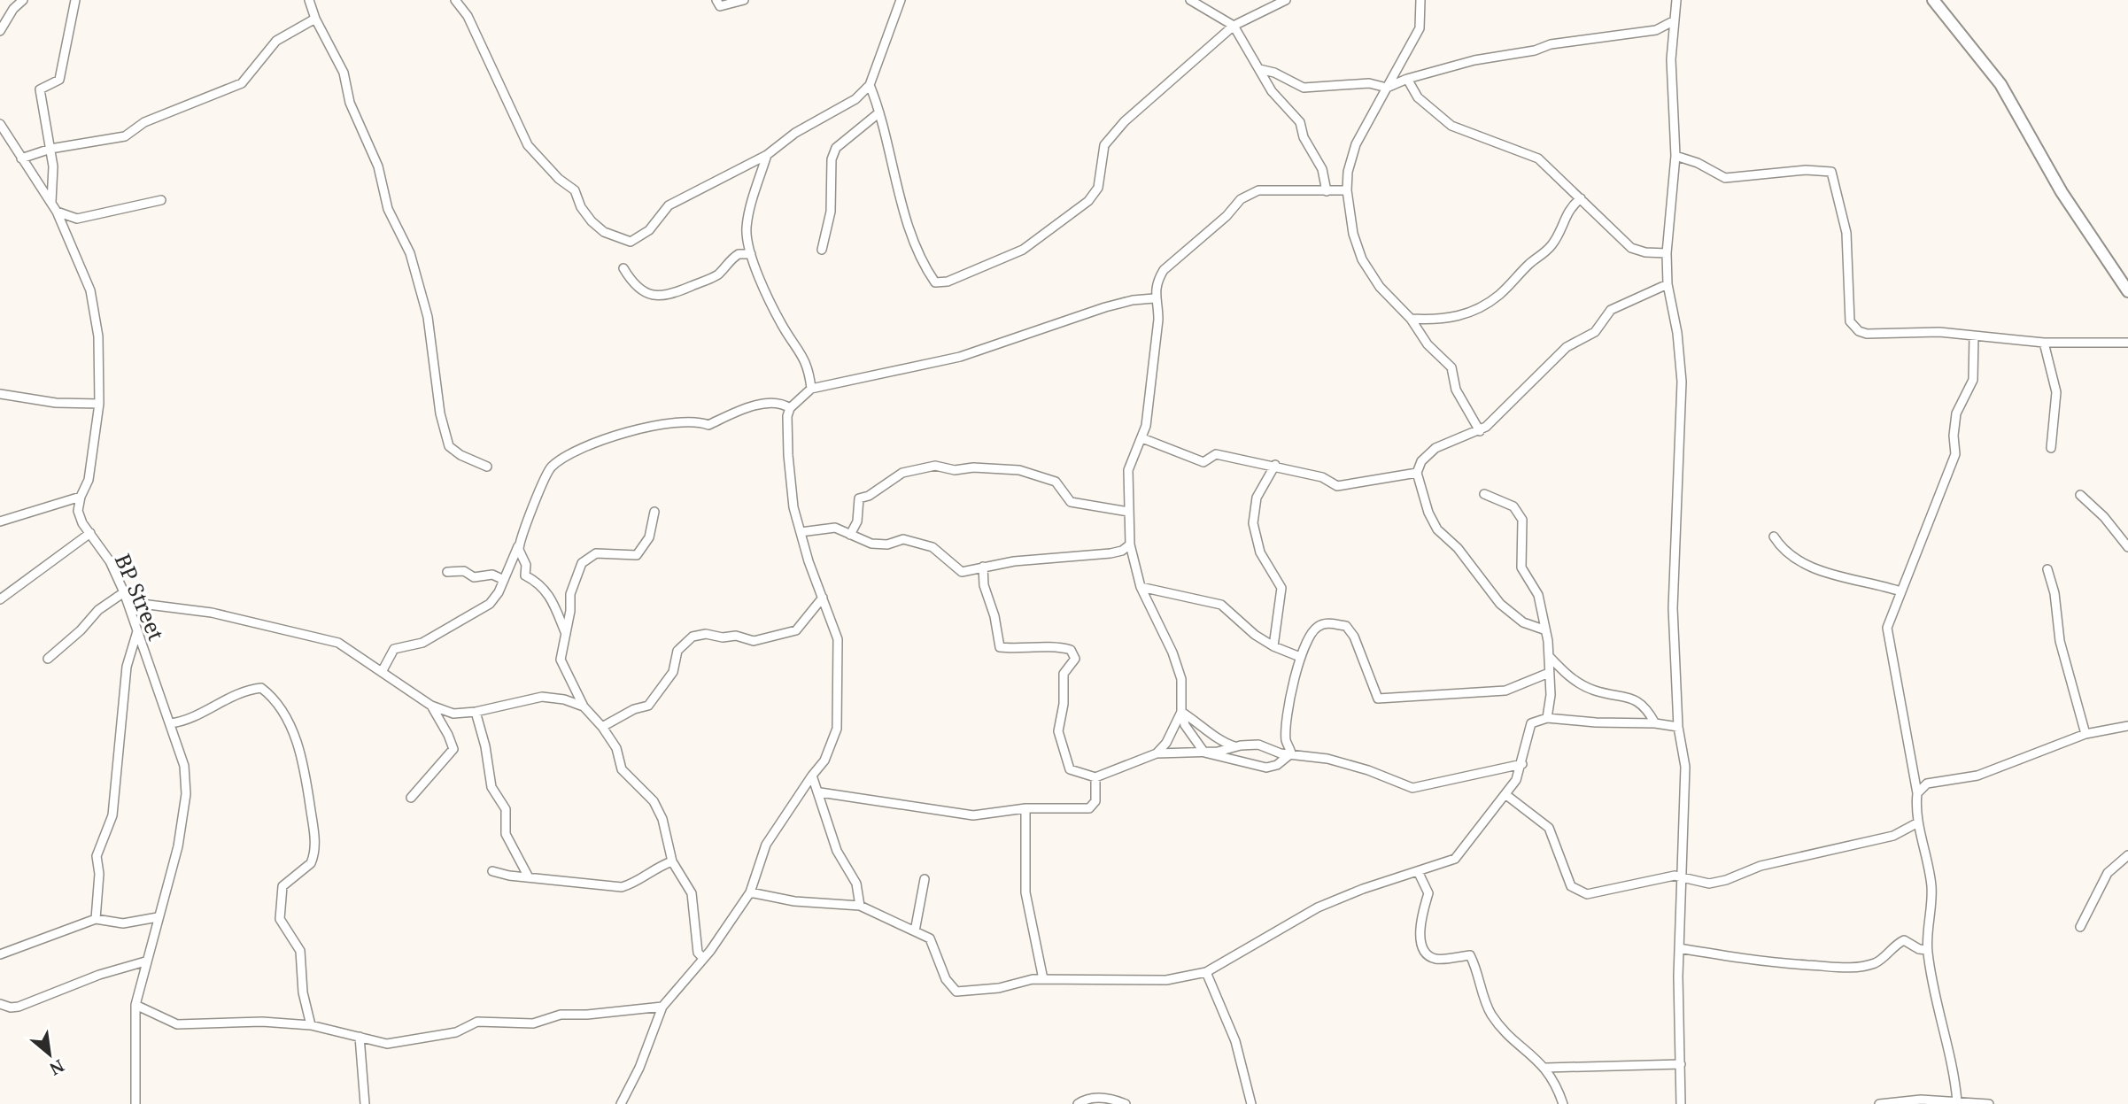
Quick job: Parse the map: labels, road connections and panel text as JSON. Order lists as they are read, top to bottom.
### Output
{
  "streets": {
    "street": ["BP Street"]
  },
  "north": "bottom right"
}
